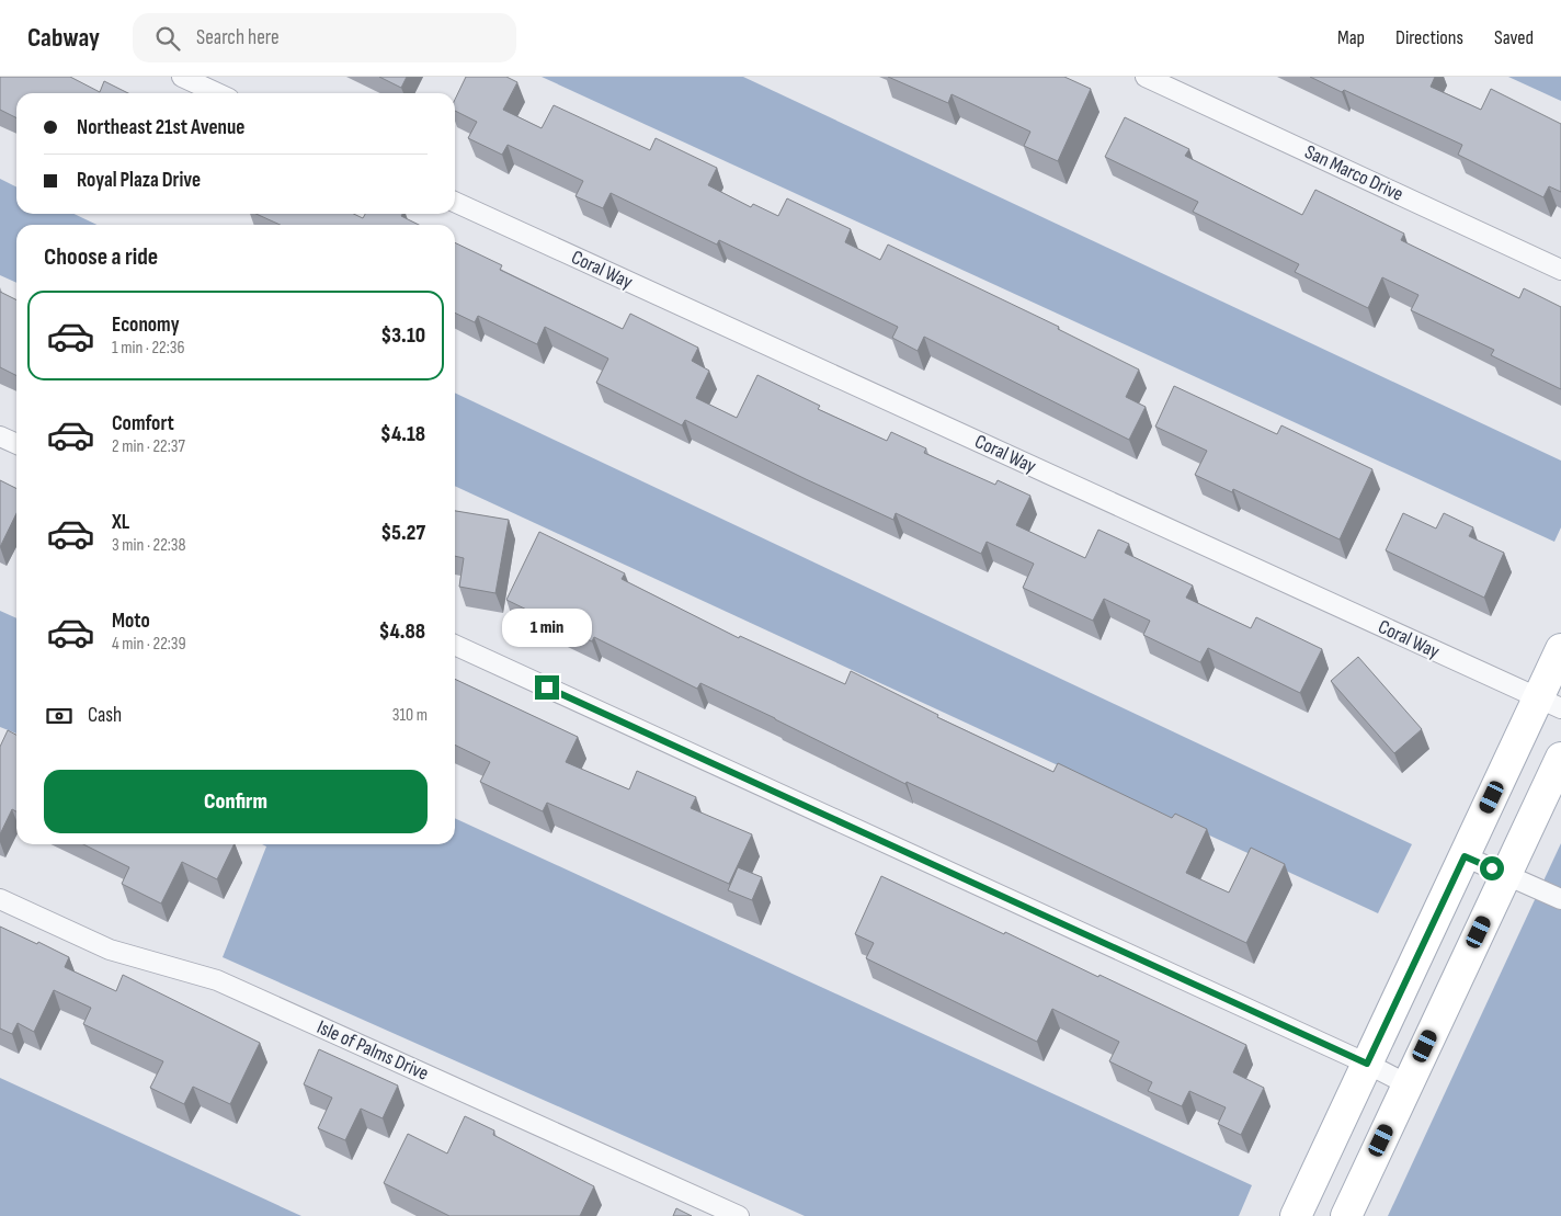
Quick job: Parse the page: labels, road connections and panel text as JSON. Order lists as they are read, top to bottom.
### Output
{
  "streets": {
    "street": ["San Marco Drive", "Coral Way", "Isle of Palms Drive"]
  },
  "page": {
    "header": "Cabway",
    "search": "Search here",
    "nav": ["Map", "Directions", "Saved"],
    "banner": ["Northeast 21st Avenue", "Royal Plaza Drive"],
    "heading": "Choose a ride",
    "list": [
      {
        "name": "Economy",
        "note": "1 min · 22:36",
        "value": "$3.10"
      },
      {
        "name": "Comfort",
        "note": "2 min · 22:37",
        "value": "$4.18"
      },
      {
        "name": "XL",
        "note": "3 min · 22:38",
        "value": "$5.27"
      },
      {
        "name": "Moto",
        "note": "4 min · 22:39",
        "value": "$4.88"
      }
    ],
    "bubble": "1 min",
    "pay": ["Cash", "310 m"],
    "buttons": "Confirm"
  }
}
